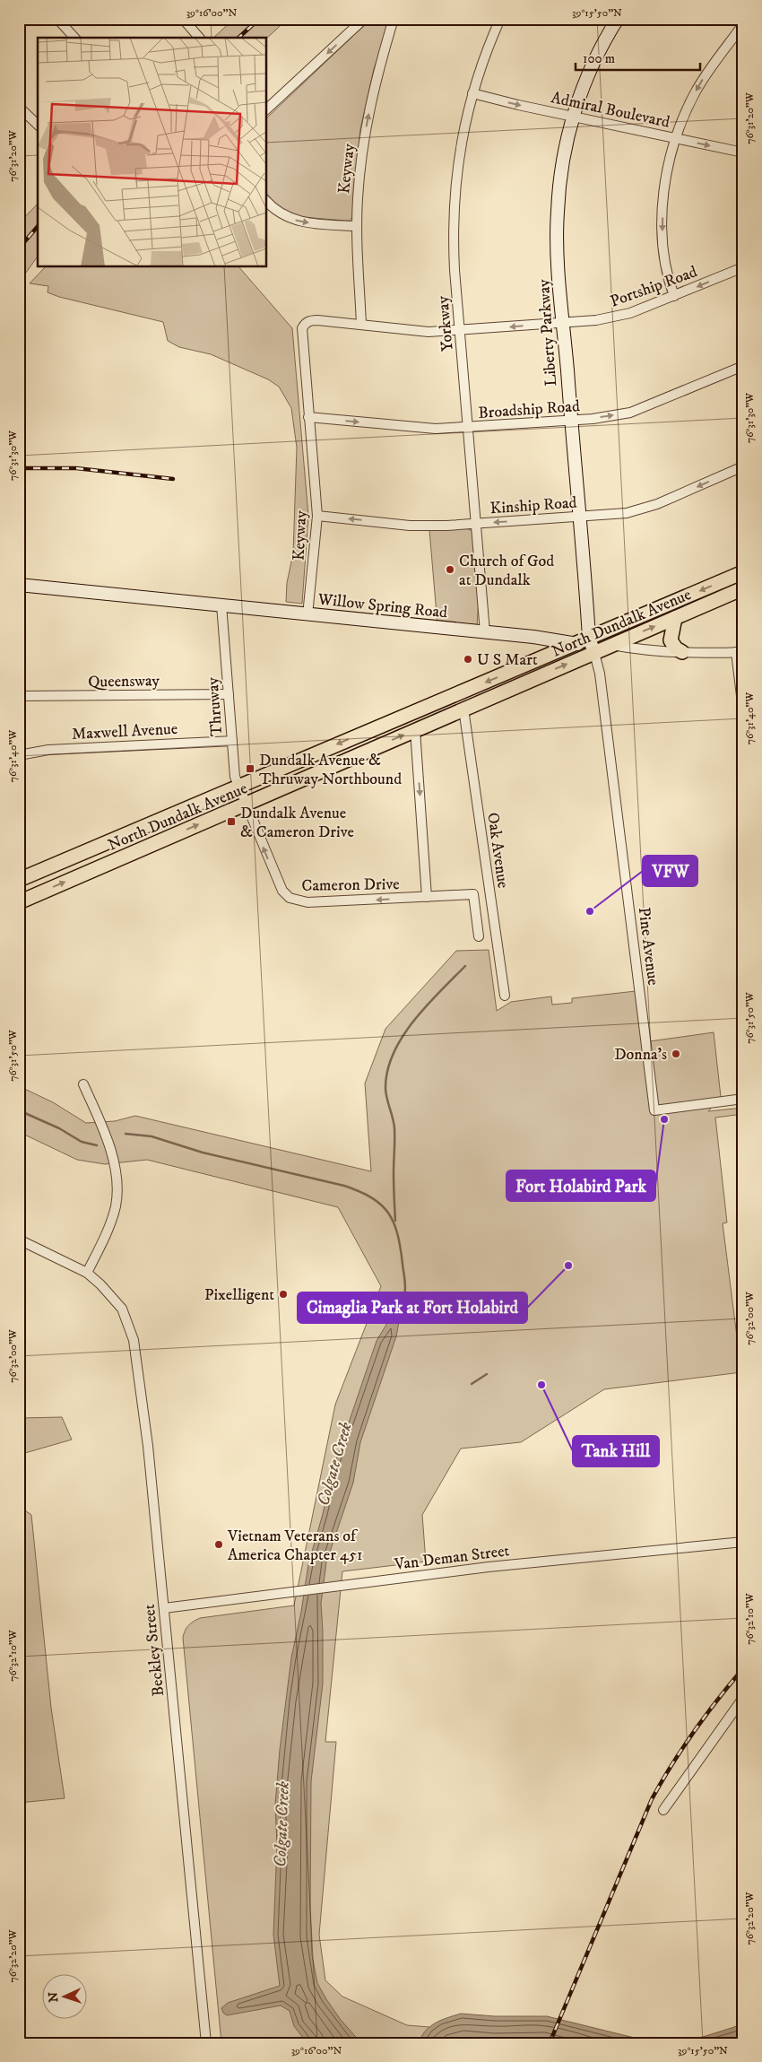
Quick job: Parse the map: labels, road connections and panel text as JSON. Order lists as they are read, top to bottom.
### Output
{
  "streets": {
    "main road": ["North Dundalk Avenue"],
    "street": [
      "Admiral Boulevard",
      "Keyway",
      "Portship Road",
      "Yorkway",
      "Liberty Parkway",
      "Broadship Road",
      "Kinship Road",
      "Willow Spring Road",
      "Queensway",
      "Thruway",
      "Maxwell Avenue",
      "Oak Avenue",
      "Cameron Drive",
      "Pine Avenue",
      "Van Deman Street",
      "Beckley Street"
    ]
  },
  "crossings": [
    ["Admiral Boulevard", "Yorkway"],
    ["Admiral Boulevard", "Liberty Parkway"],
    ["Keyway", "Portship Road"],
    ["Keyway", "Broadship Road"],
    ["Keyway", "Kinship Road"],
    ["Keyway", "Willow Spring Road"],
    ["Portship Road", "Yorkway"],
    ["Portship Road", "Liberty Parkway"],
    ["Yorkway", "Broadship Road"],
    ["Yorkway", "Kinship Road"],
    ["Yorkway", "Willow Spring Road"],
    ["Liberty Parkway", "Broadship Road"],
    ["Liberty Parkway", "Kinship Road"],
    ["Liberty Parkway", "North Dundalk Avenue"],
    ["Liberty Parkway", "Pine Avenue"],
    ["Willow Spring Road", "North Dundalk Avenue"],
    ["Willow Spring Road", "Thruway"],
    ["North Dundalk Avenue", "Thruway"],
    ["North Dundalk Avenue", "Oak Avenue"],
    ["North Dundalk Avenue", "Cameron Drive"],
    ["North Dundalk Avenue", "Pine Avenue"],
    ["Queensway", "Thruway"],
    ["Thruway", "Maxwell Avenue"],
    ["Thruway", "Cameron Drive"],
    ["Van Deman Street", "Beckley Street"]
  ],
  "one_way": [
    "Admiral Boulevard",
    "Portship Road",
    "Broadship Road",
    "Kinship Road",
    "Cameron Drive"
  ],
  "water": ["Colgate Creek"],
  "places": {
    "other": [
      "Church of God at Dundalk",
      "U S Mart",
      "VFW",
      "Donna's",
      "Fort Holabird Park",
      "Cimaglia Park at Fort Holabird",
      "Pixelligent",
      "Tank Hill",
      "Vietnam Veterans of America Chapter 451"
    ],
    "transit": ["Dundalk Avenue & Thruway Northbound", "Dundalk Avenue & Cameron Drive"]
  },
  "scale_bar": "100 m",
  "north": "left",
  "coordinates": [
    "39°16'00\"N",
    "39°15'50\"N",
    "76°31'20\"W",
    "76°31'30\"W",
    "76°31'40\"W",
    "76°31'50\"W",
    "76°32'00\"W",
    "76°32'10\"W",
    "76°32'20\"W"
  ]
}
